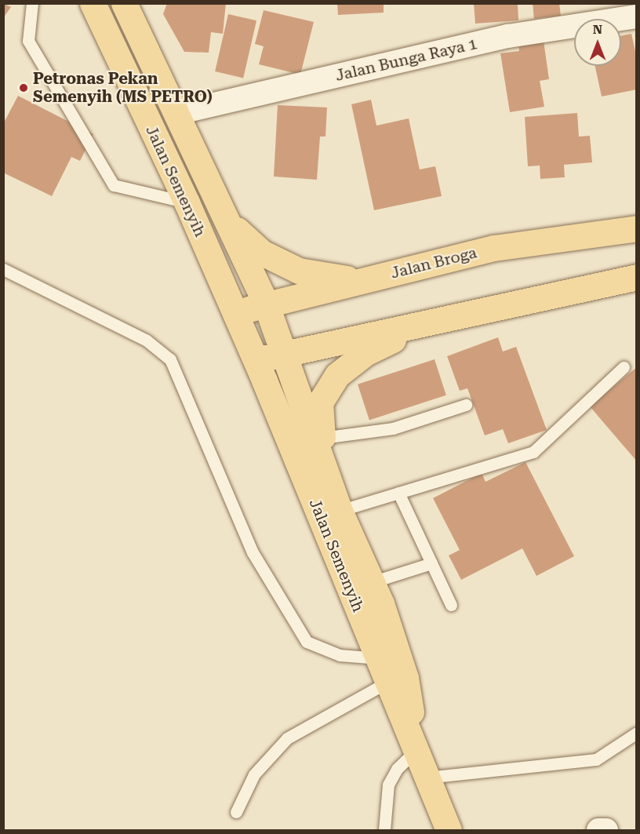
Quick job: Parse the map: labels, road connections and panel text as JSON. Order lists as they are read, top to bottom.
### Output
{
  "streets": {
    "main road": ["Jalan Semenyih", "Jalan Broga"],
    "street": ["Jalan Bunga Raya 1"]
  },
  "crossings": [
    ["Jalan Bunga Raya 1", "Jalan Semenyih"],
    ["Jalan Semenyih", "Jalan Broga"]
  ],
  "places": ["Petronas Pekan Semenyih (MS PETRO)"],
  "north": "top"
}
